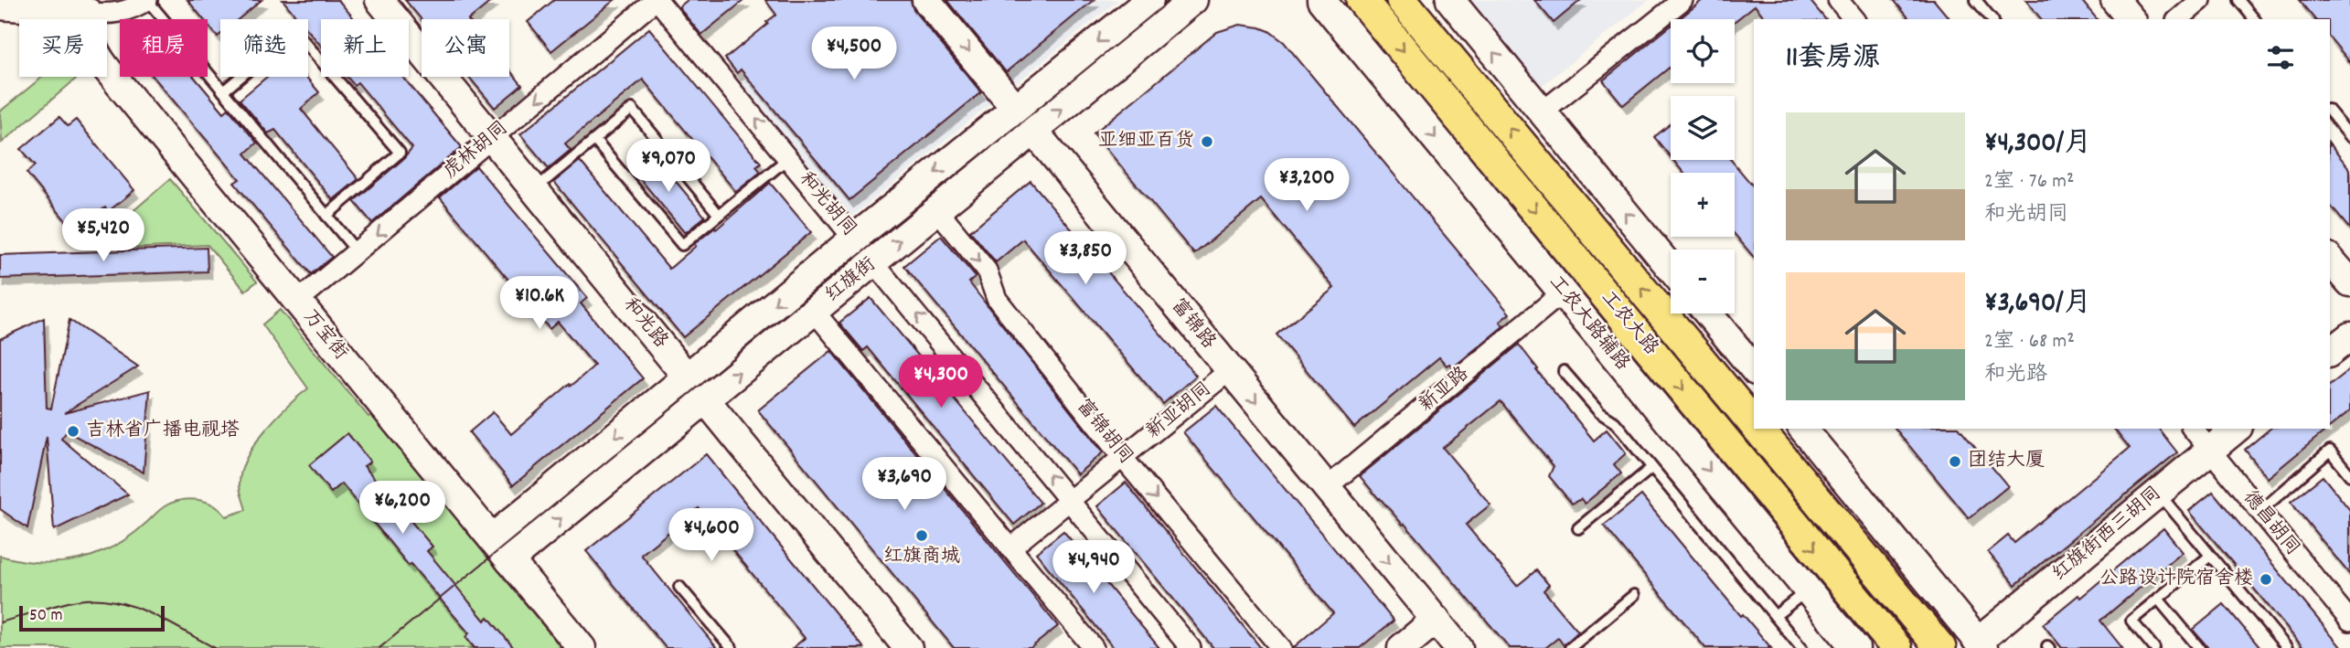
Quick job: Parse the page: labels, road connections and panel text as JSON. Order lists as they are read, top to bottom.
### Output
{
  "streets": {
    "main road": ["工农大路"],
    "street": [
      "虎林胡同",
      "和光胡同",
      "红旗街",
      "和光路",
      "工农大路辅路",
      "富锦路",
      "万宝街",
      "新亚路",
      "新亚胡同",
      "富锦胡同",
      "德昌胡同",
      "红旗街西三胡同"
    ]
  },
  "crossings": [
    ["虎林胡同", "和光胡同"],
    ["虎林胡同", "和光路"],
    ["虎林胡同", "万宝街"],
    ["和光胡同", "红旗街"],
    ["和光胡同", "新亚胡同"],
    ["红旗街", "和光路"],
    ["红旗街", "富锦路"],
    ["红旗街", "万宝街"],
    ["红旗街", "富锦胡同"],
    ["工农大路辅路", "新亚路"],
    ["富锦路", "新亚路"],
    ["富锦路", "新亚胡同"],
    ["新亚胡同", "富锦胡同"],
    ["德昌胡同", "红旗街西三胡同"]
  ],
  "one_way": ["虎林胡同", "富锦路"],
  "places": [
    "亚细亚百货",
    "吉林省广播电视塔",
    "团结大厦",
    "红旗商城",
    "公路设计院宿舍楼"
  ],
  "scale_bar": "50 m",
  "page": {
    "map_buttons": ["+", "−"],
    "chip": [
      "买房",
      "租房",
      "筛选",
      "新上",
      "公寓"
    ],
    "heading": "11套房源",
    "price": [
      "¥4,500",
      "¥9,070",
      "¥3,200",
      "¥5,420",
      "¥3,850",
      "¥10.6K",
      "¥4,300",
      "¥3,690",
      "¥6,200",
      "¥4,600",
      "¥4,940"
    ],
    "list": [
      {
        "name": "¥4,300/月",
        "note": "2室 · 76 m² · 和光胡同"
      },
      {
        "name": "¥3,690/月",
        "note": "2室 · 68 m² · 和光路"
      }
    ],
    "scale": "50 m"
  }
}
